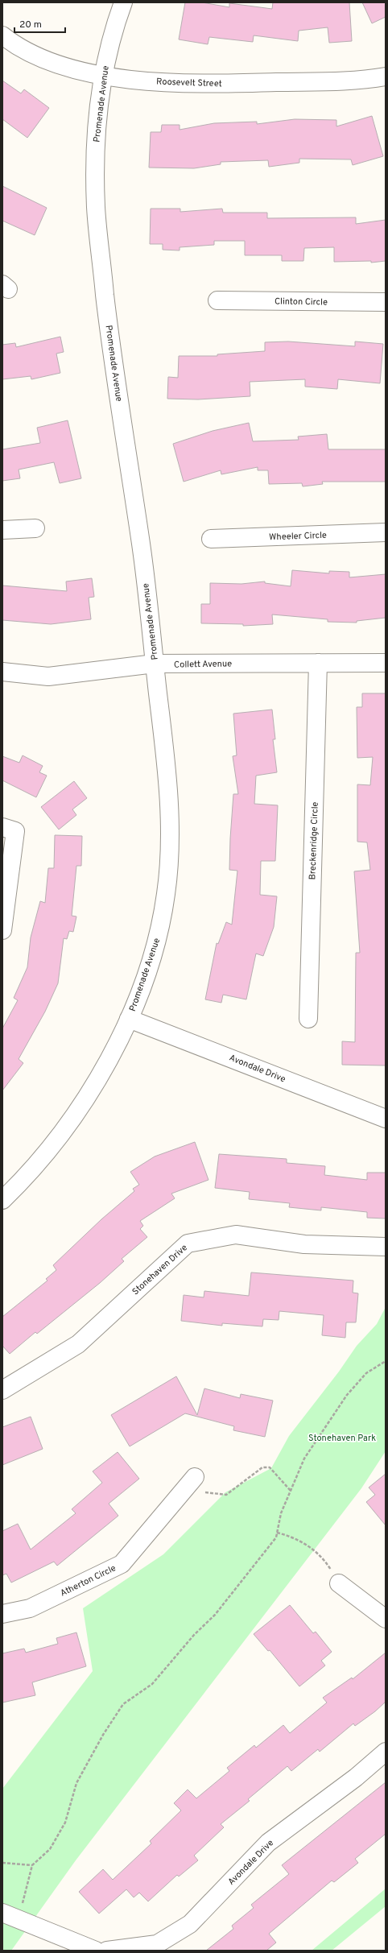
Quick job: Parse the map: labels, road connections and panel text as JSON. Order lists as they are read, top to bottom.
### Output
{
  "streets": {
    "street": [
      "Roosevelt Street",
      "Promenade Avenue",
      "Clinton Circle",
      "Wheeler Circle",
      "Collett Avenue",
      "Breckenridge Circle",
      "Avondale Drive",
      "Stonehaven Drive",
      "Atherton Circle"
    ]
  },
  "crossings": [
    ["Roosevelt Street", "Promenade Avenue"],
    ["Promenade Avenue", "Collett Avenue"],
    ["Promenade Avenue", "Avondale Drive"],
    ["Collett Avenue", "Breckenridge Circle"]
  ],
  "parks": ["Stonehaven Park"],
  "scale_bar": "20 m"
}
